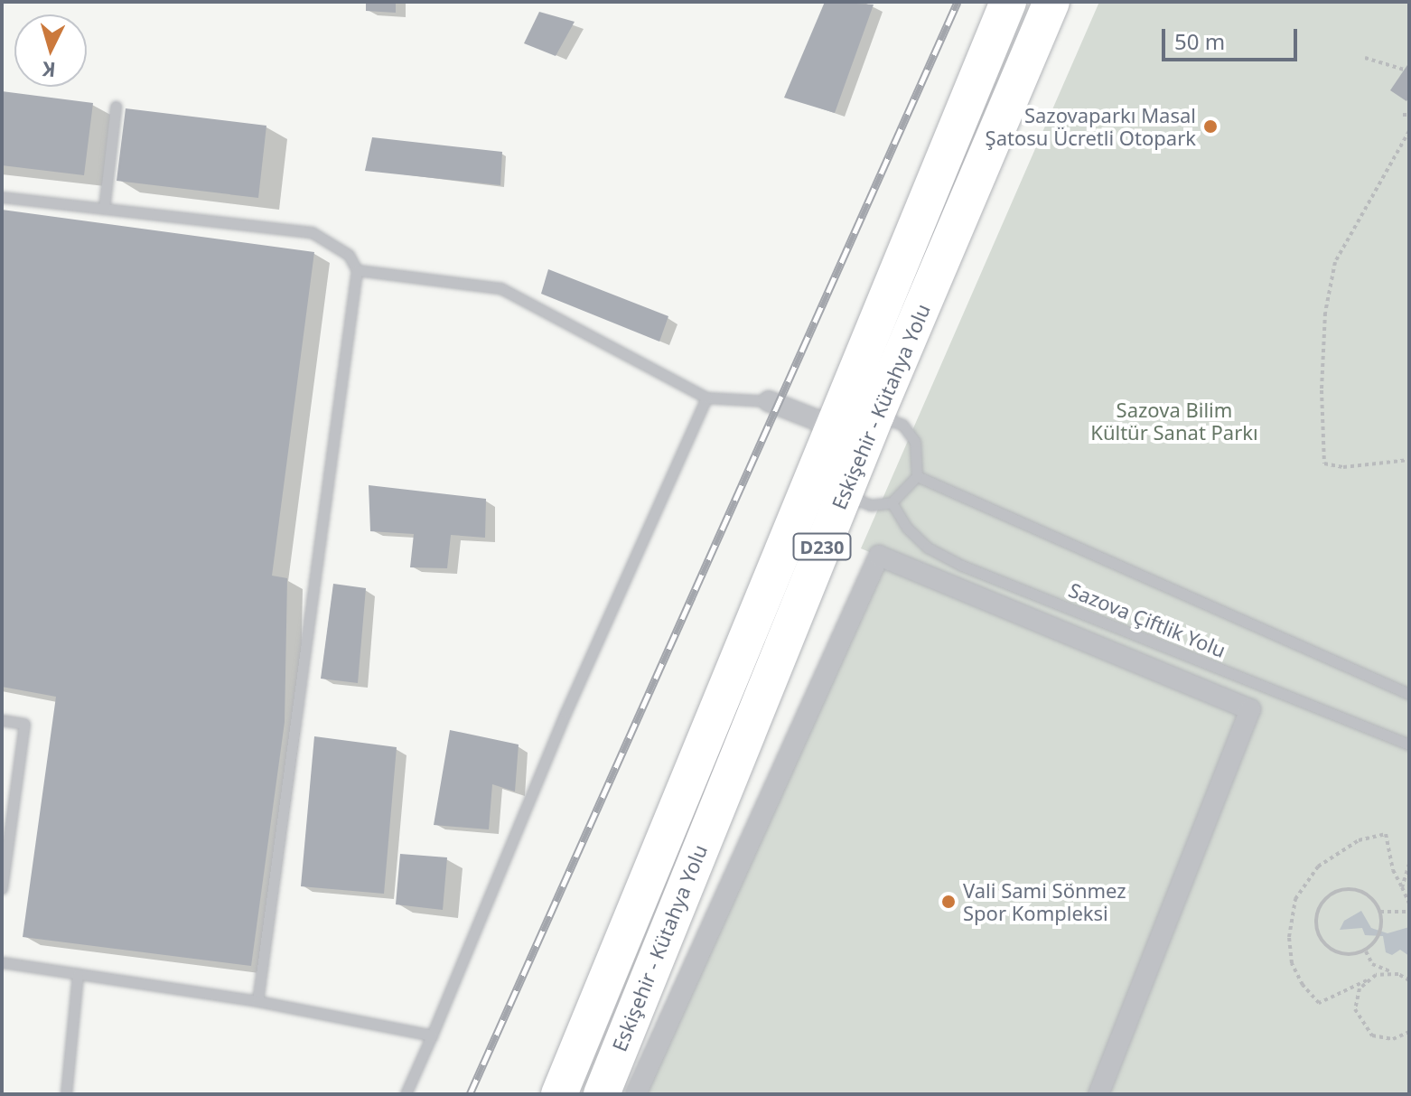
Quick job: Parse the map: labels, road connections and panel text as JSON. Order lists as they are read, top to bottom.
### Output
{
  "streets": {
    "highway": ["Eskişehir - Kütahya Yolu", "D230"],
    "lane": ["Sazova Çiftlik Yolu"]
  },
  "parks": ["Sazova Bilim Kültür Sanat Parkı"],
  "places": ["Sazovaparkı Masal Şatosu Ücretli Otopark", "Vali Sami Sönmez Spor Kompleksi"],
  "scale_bar": "50 m",
  "north": "bottom"
}
